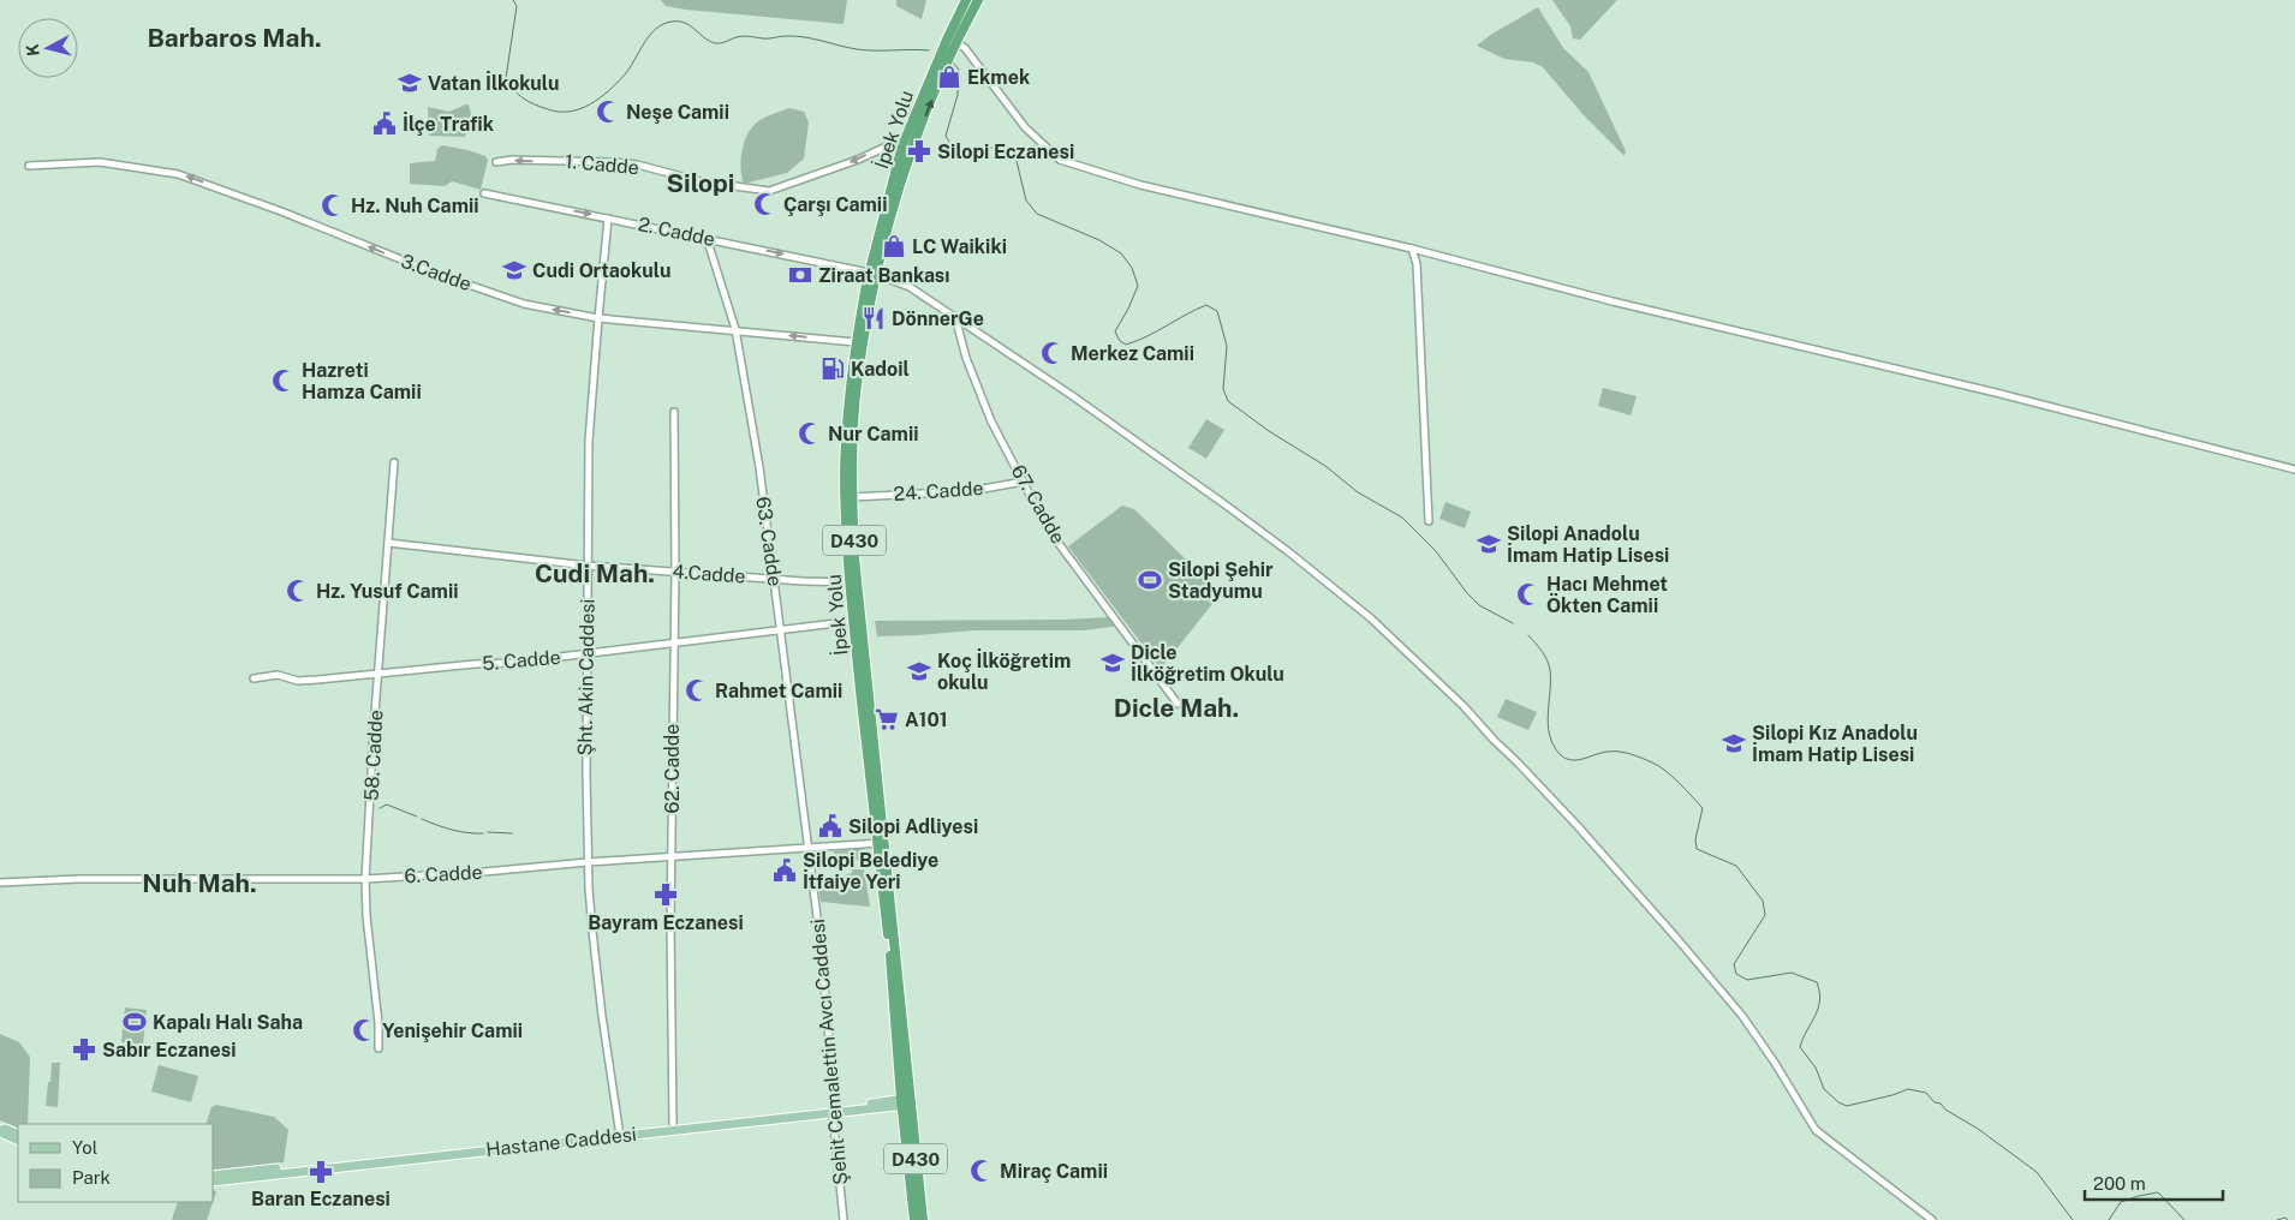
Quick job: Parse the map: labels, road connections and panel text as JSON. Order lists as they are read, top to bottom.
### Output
{
  "streets": {
    "highway": ["İpek Yolu", "D430"],
    "main road": ["Hastane Caddesi"],
    "street": [
      "1. Cadde",
      "2. Cadde",
      "3.Cadde",
      "24. Cadde",
      "67. Cadde",
      "63. Cadde",
      "4.Cadde",
      "5. Cadde",
      "Şht. Akin Caddesi",
      "58. Cadde",
      "62. Cadde",
      "6. Cadde",
      "Şehit Cemalettin Avcı Caddesi"
    ]
  },
  "crossings": [
    ["İpek Yolu", "1. Cadde"],
    ["İpek Yolu", "2. Cadde"],
    ["İpek Yolu", "3.Cadde"],
    ["İpek Yolu", "D430"],
    ["İpek Yolu", "4.Cadde"],
    ["İpek Yolu", "5. Cadde"],
    ["1. Cadde", "D430"],
    ["2. Cadde", "67. Cadde"],
    ["2. Cadde", "D430"],
    ["2. Cadde", "63. Cadde"],
    ["2. Cadde", "Şht. Akin Caddesi"],
    ["3.Cadde", "63. Cadde"],
    ["3.Cadde", "Şht. Akin Caddesi"],
    ["24. Cadde", "67. Cadde"],
    ["24. Cadde", "D430"],
    ["D430", "5. Cadde"],
    ["D430", "6. Cadde"],
    ["D430", "Hastane Caddesi"],
    ["63. Cadde", "4.Cadde"],
    ["63. Cadde", "5. Cadde"],
    ["63. Cadde", "6. Cadde"],
    ["63. Cadde", "Şehit Cemalettin Avcı Caddesi"],
    ["4.Cadde", "Şht. Akin Caddesi"],
    ["4.Cadde", "58. Cadde"],
    ["4.Cadde", "62. Cadde"],
    ["5. Cadde", "Şht. Akin Caddesi"],
    ["5. Cadde", "58. Cadde"],
    ["5. Cadde", "62. Cadde"],
    ["Şht. Akin Caddesi", "6. Cadde"],
    ["Şht. Akin Caddesi", "Hastane Caddesi"],
    ["58. Cadde", "6. Cadde"],
    ["62. Cadde", "6. Cadde"],
    ["62. Cadde", "Hastane Caddesi"],
    ["6. Cadde", "Şehit Cemalettin Avcı Caddesi"],
    ["Şehit Cemalettin Avcı Caddesi", "Hastane Caddesi"]
  ],
  "one_way": ["1. Cadde", "3.Cadde"],
  "districts": [
    "Barbaros Mah.",
    "Silopi",
    "Cudi Mah.",
    "Dicle Mah.",
    "Nuh Mah."
  ],
  "places": {
    "shop": ["Ekmek", "LC Waikiki"],
    "school or university": [
      "Vatan İlkokulu",
      "Cudi Ortaokulu",
      "Silopi Anadolu İmam Hatip Lisesi",
      "Dicle İlköğretim Okulu",
      "Koç İlköğretim okulu",
      "Silopi Kız Anadolu İmam Hatip Lisesi"
    ],
    "mosque": [
      "Neşe Camii",
      "Çarşı Camii",
      "Hz. Nuh Camii",
      "Merkez Camii",
      "Hazreti Hamza Camii",
      "Nur Camii",
      "Hz. Yusuf Camii",
      "Hacı Mehmet Ökten Camii",
      "Rahmet Camii",
      "Yenişehir Camii",
      "Miraç Camii"
    ],
    "public building": ["İlçe Trafik", "Silopi Adliyesi", "Silopi Belediye İtfaiye Yeri"],
    "pharmacy": [
      "Silopi Eczanesi",
      "Bayram Eczanesi",
      "Sabır Eczanesi",
      "Baran Eczanesi"
    ],
    "bank": ["Ziraat Bankası"],
    "restaurant": ["DönnerGe"],
    "fuel station": ["Kadoil"],
    "sports": ["Silopi Şehir Stadyumu", "Kapalı Halı Saha"],
    "supermarket": ["A101"]
  },
  "legend": ["Yol", "Park"],
  "scale_bar": "200 m",
  "north": "left"
}
